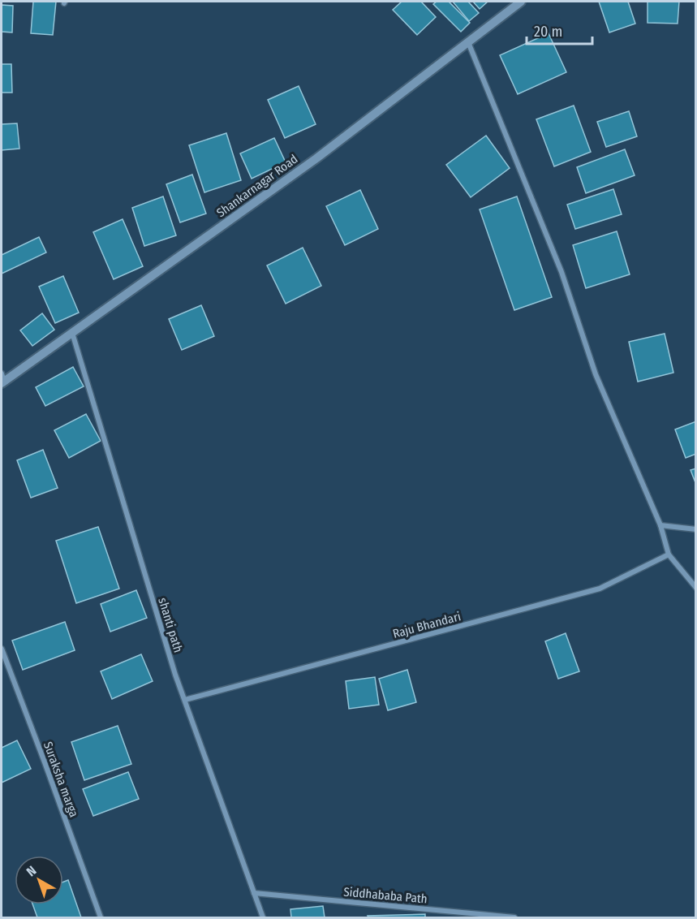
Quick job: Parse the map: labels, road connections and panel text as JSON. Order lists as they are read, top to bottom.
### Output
{
  "streets": {
    "street": [
      "Shankarnagar Road",
      "shanti path",
      "Raju Bhandari",
      "Suraksha marga",
      "Siddhababa Path"
    ]
  },
  "crossings": [
    ["Shankarnagar Road", "shanti path"],
    ["shanti path", "Raju Bhandari"],
    ["shanti path", "Siddhababa Path"]
  ],
  "scale_bar": "20 m",
  "north": "top left"
}
